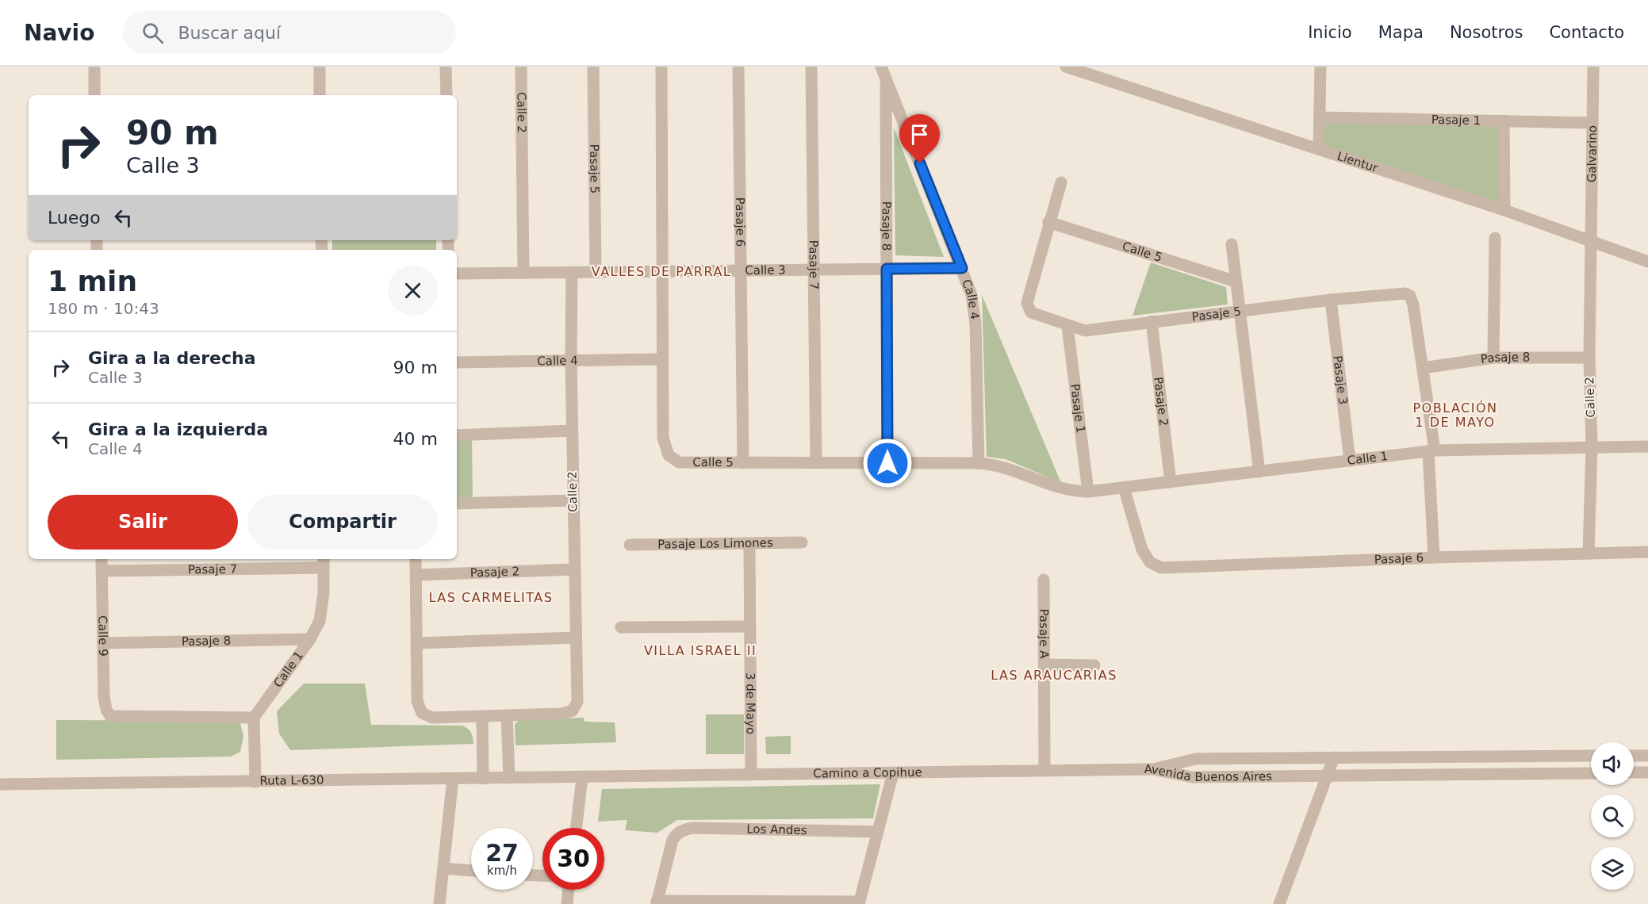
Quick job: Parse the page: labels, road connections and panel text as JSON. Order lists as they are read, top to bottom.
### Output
{
  "streets": {
    "street": [
      "Calle 2",
      "Pasaje 1",
      "Galvarino",
      "Lientur",
      "Pasaje 5",
      "Pasaje 6",
      "Pasaje 8",
      "Calle 5",
      "Pasaje 7",
      "Calle 3",
      "Calle 4",
      "Pasaje 3",
      "Pasaje 2",
      "Calle 1",
      "Pasaje Los Limones",
      "Pasaje A",
      "Calle 9",
      "3 de Mayo",
      "Avenida Buenos Aires",
      "Camino a Copihue",
      "Ruta L-630",
      "Los Andes"
    ]
  },
  "crossings": [
    ["Calle 2", "Galvarino"],
    ["Calle 2", "Lientur"],
    ["Calle 2", "Pasaje 6"],
    ["Calle 2", "Pasaje 8"],
    ["Calle 2", "Calle 3"],
    ["Calle 2", "Calle 4"],
    ["Calle 2", "Pasaje 2"],
    ["Calle 2", "Calle 1"],
    ["Pasaje 1", "Galvarino"],
    ["Pasaje 1", "Pasaje 5"],
    ["Pasaje 1", "Calle 5"],
    ["Pasaje 1", "Calle 1"],
    ["Galvarino", "Lientur"],
    ["Pasaje 5", "Pasaje 8"],
    ["Pasaje 5", "Calle 5"],
    ["Pasaje 5", "Calle 3"],
    ["Pasaje 5", "Pasaje 3"],
    ["Pasaje 5", "Pasaje 2"],
    ["Pasaje 6", "Calle 5"],
    ["Pasaje 6", "Calle 3"],
    ["Pasaje 6", "Calle 1"],
    ["Pasaje 8", "Calle 5"],
    ["Pasaje 8", "Calle 3"],
    ["Pasaje 8", "Calle 4"],
    ["Pasaje 8", "Calle 1"],
    ["Pasaje 8", "Calle 9"],
    ["Calle 5", "Pasaje 7"],
    ["Calle 5", "Calle 3"],
    ["Calle 5", "Calle 4"],
    ["Calle 5", "Calle 1"],
    ["Pasaje 7", "Calle 3"],
    ["Pasaje 7", "Calle 1"],
    ["Pasaje 7", "Calle 9"],
    ["Calle 3", "Calle 4"],
    ["Pasaje 3", "Calle 1"],
    ["Pasaje 2", "Calle 1"],
    ["Calle 1", "Calle 9"],
    ["Pasaje Los Limones", "3 de Mayo"],
    ["Pasaje A", "Camino a Copihue"],
    ["3 de Mayo", "Camino a Copihue"],
    ["Avenida Buenos Aires", "Camino a Copihue"],
    ["Camino a Copihue", "Ruta L-630"]
  ],
  "districts": [
    "VALLES DE PARRAL",
    "POBLACIÓN 1 DE MAYO",
    "LAS CARMELITAS",
    "VILLA ISRAEL II",
    "LAS ARAUCARIAS"
  ],
  "page": {
    "header": "Navio",
    "search": "Buscar aquí",
    "nav": [
      "Inicio",
      "Mapa",
      "Nosotros",
      "Contacto"
    ],
    "turn": ["90 m", "Calle 3"],
    "then": "Luego",
    "heading": ["1 min", "180 m · 10:43"],
    "list": [
      {
        "name": "Gira a la derecha",
        "note": "Calle 3",
        "value": "90 m"
      },
      {
        "name": "Gira a la izquierda",
        "note": "Calle 4",
        "value": "40 m"
      }
    ],
    "buttons": ["Salir", "Compartir"],
    "speed": "27 km/h",
    "limit": "30"
  }
}
